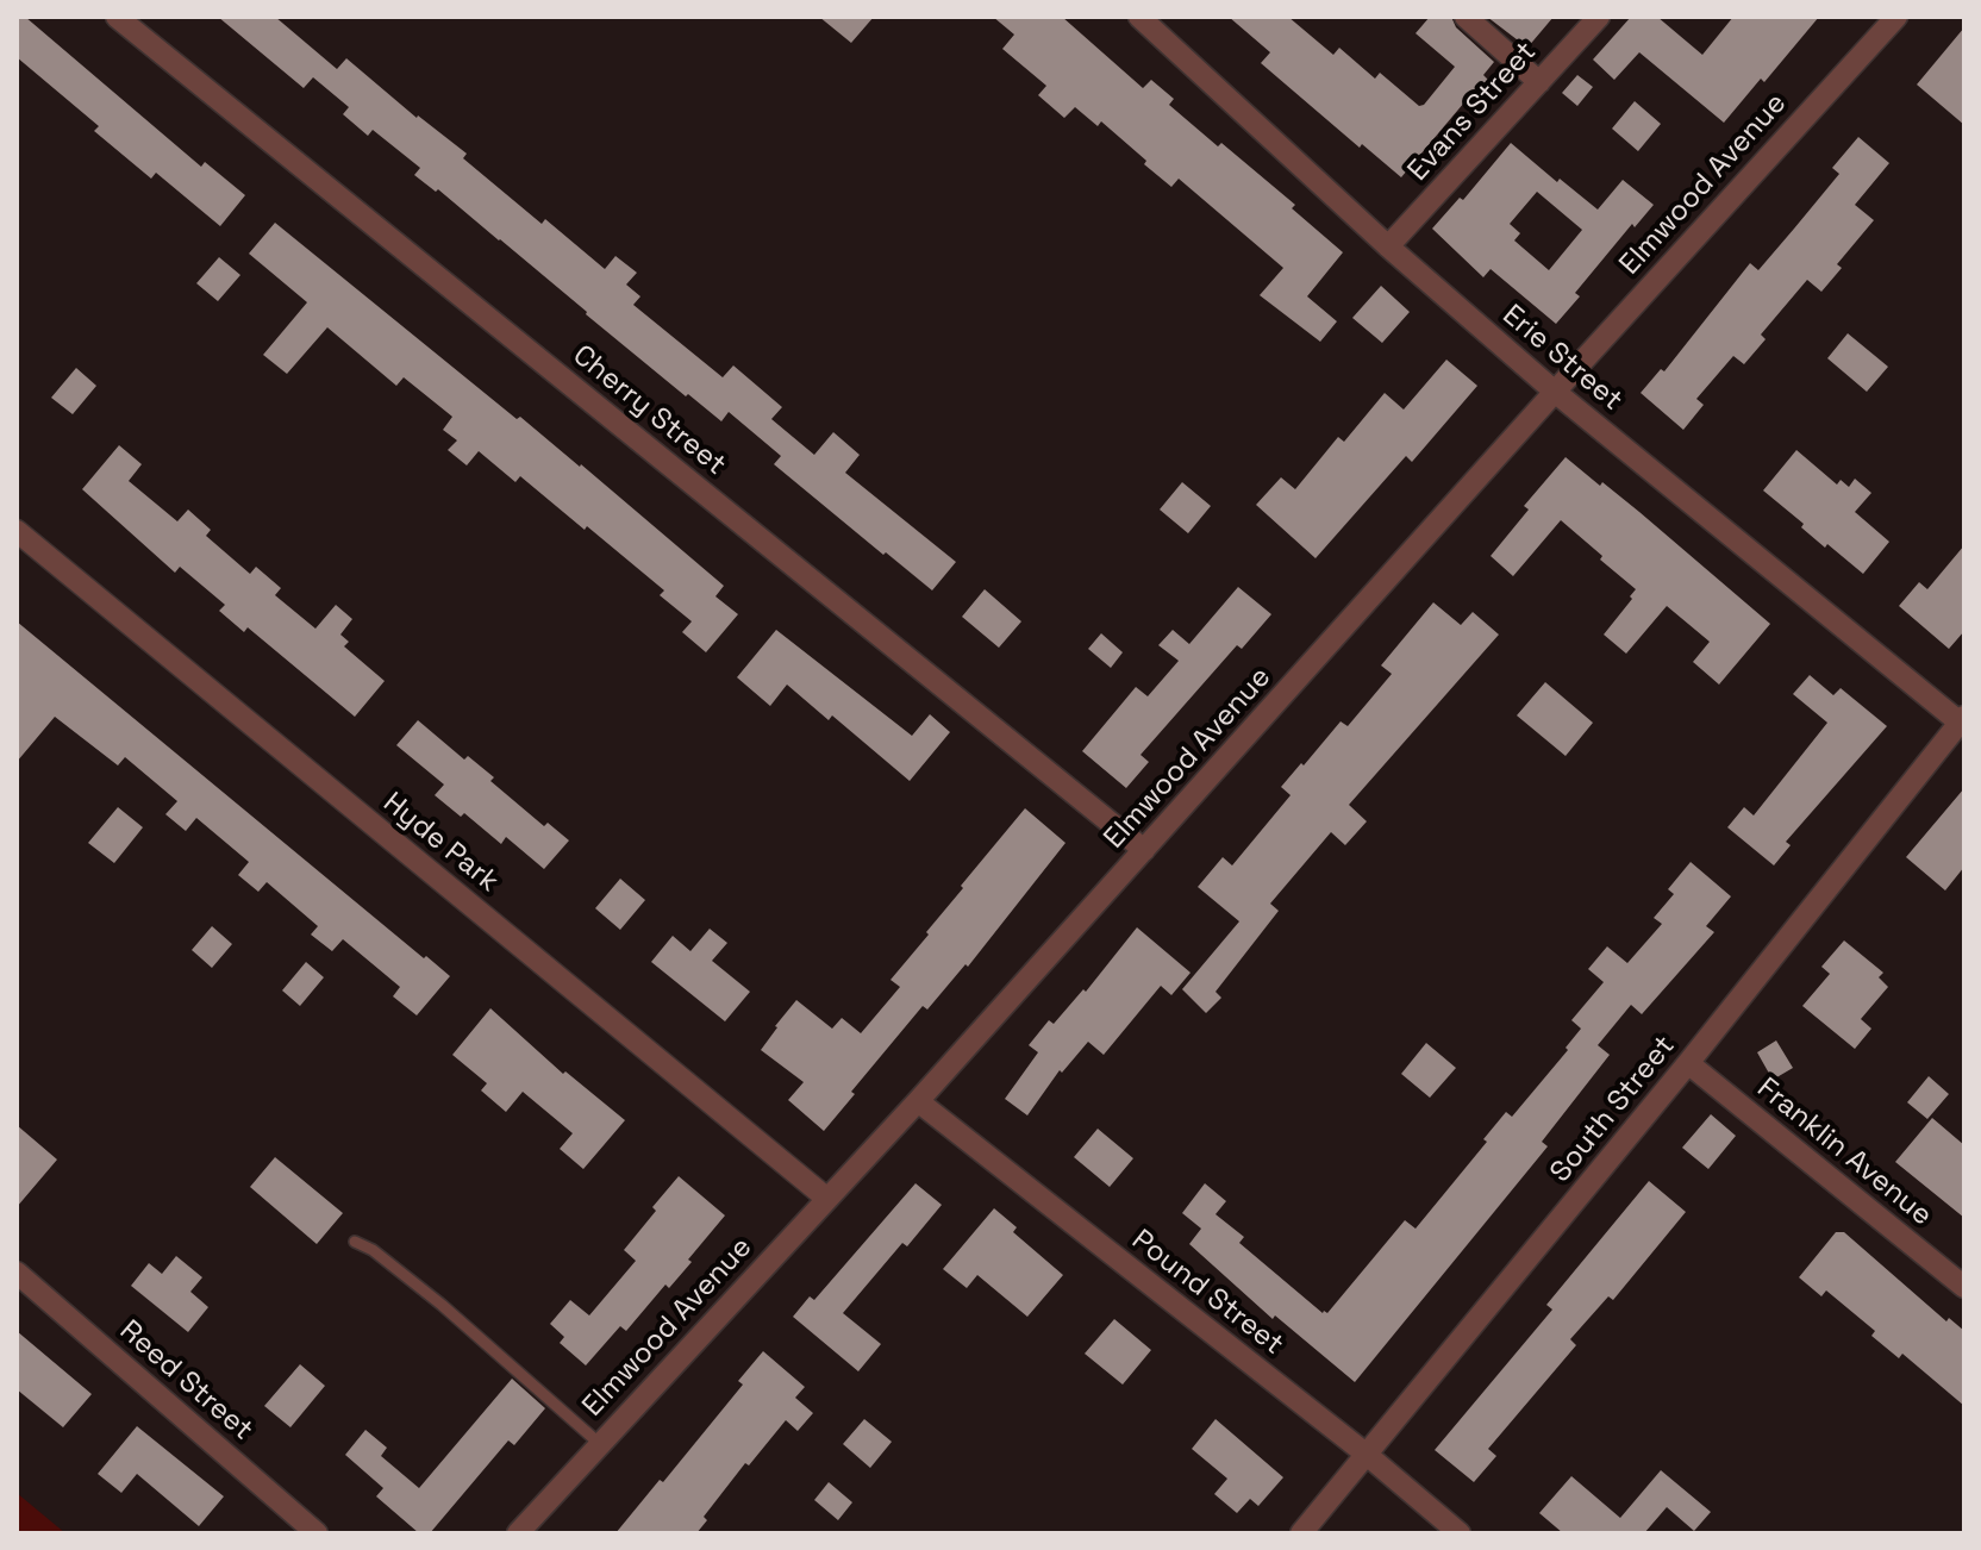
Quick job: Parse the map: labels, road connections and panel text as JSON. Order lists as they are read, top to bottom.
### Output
{
  "streets": {
    "street": [
      "Evans Street",
      "Elmwood Avenue",
      "Erie Street",
      "Cherry Street",
      "Hyde Park",
      "South Street",
      "Franklin Avenue",
      "Pound Street",
      "Reed Street"
    ]
  },
  "crossings": [
    ["Evans Street", "Erie Street"],
    ["Elmwood Avenue", "Erie Street"],
    ["Elmwood Avenue", "Cherry Street"],
    ["Elmwood Avenue", "Hyde Park"],
    ["Elmwood Avenue", "Pound Street"],
    ["Erie Street", "South Street"],
    ["South Street", "Franklin Avenue"],
    ["South Street", "Pound Street"]
  ]
}
